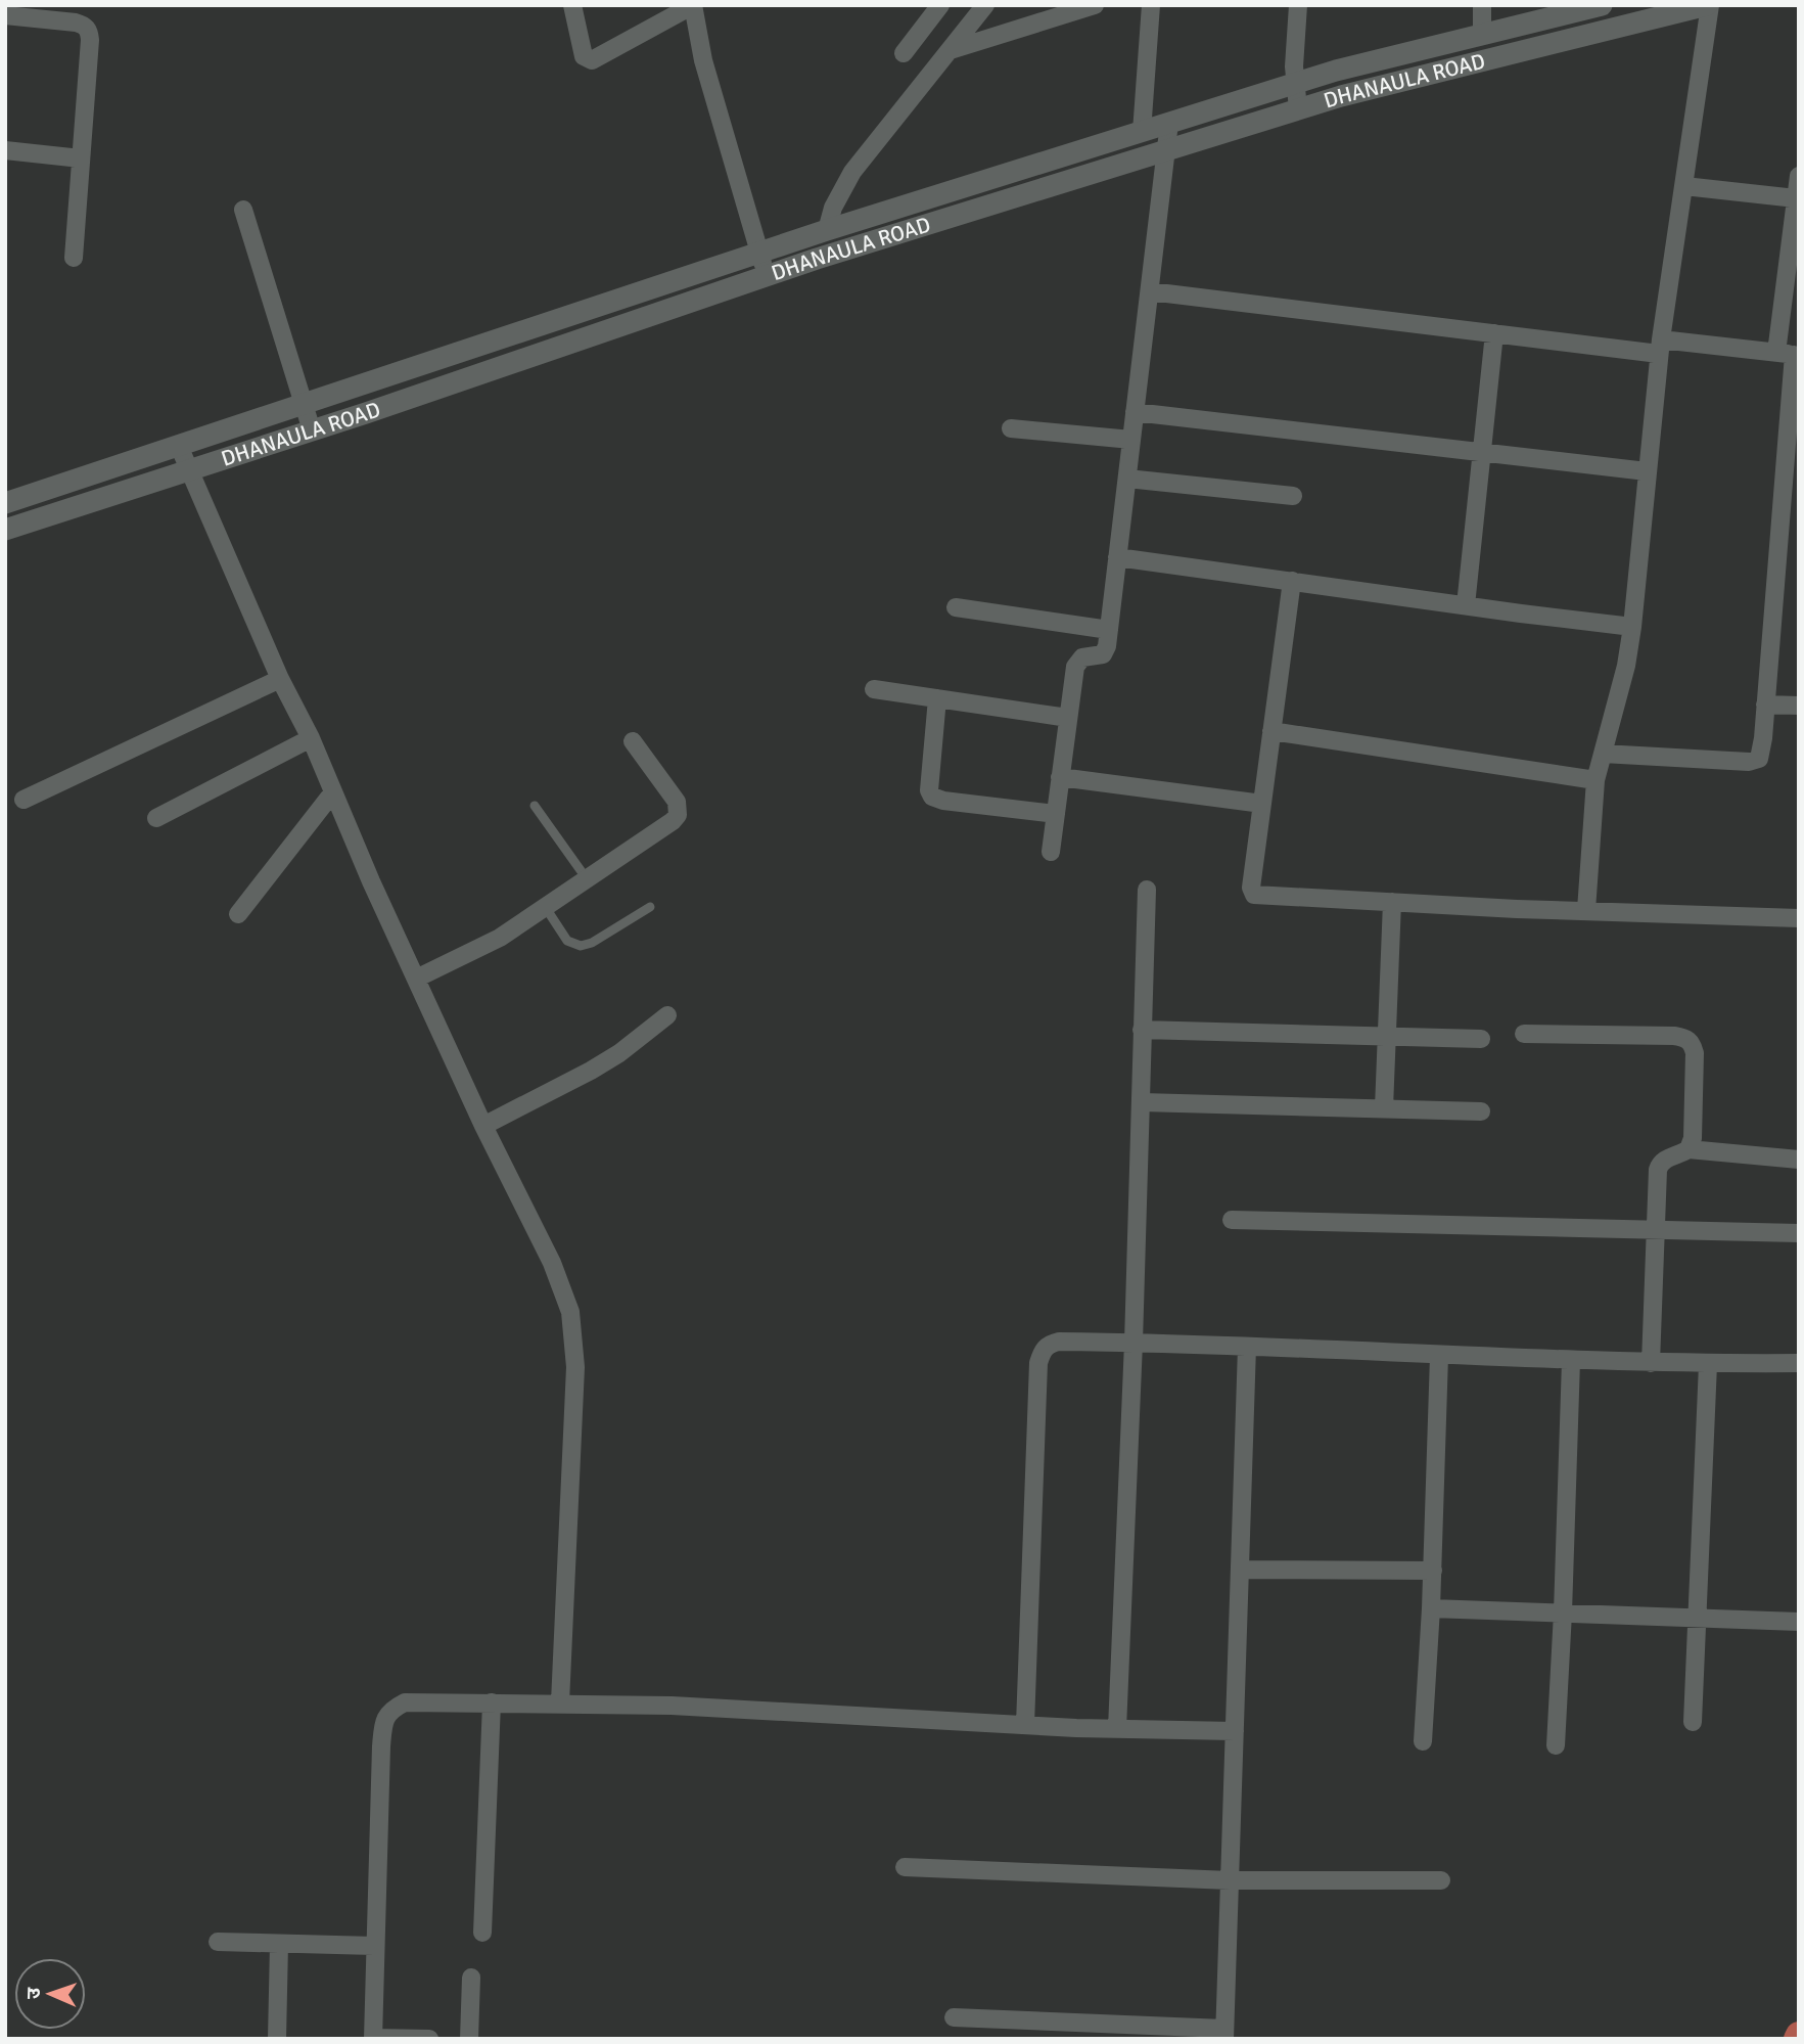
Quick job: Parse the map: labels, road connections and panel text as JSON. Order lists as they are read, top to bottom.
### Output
{
  "streets": {
    "street": ["DHANAULA ROAD"]
  },
  "north": "left"
}
